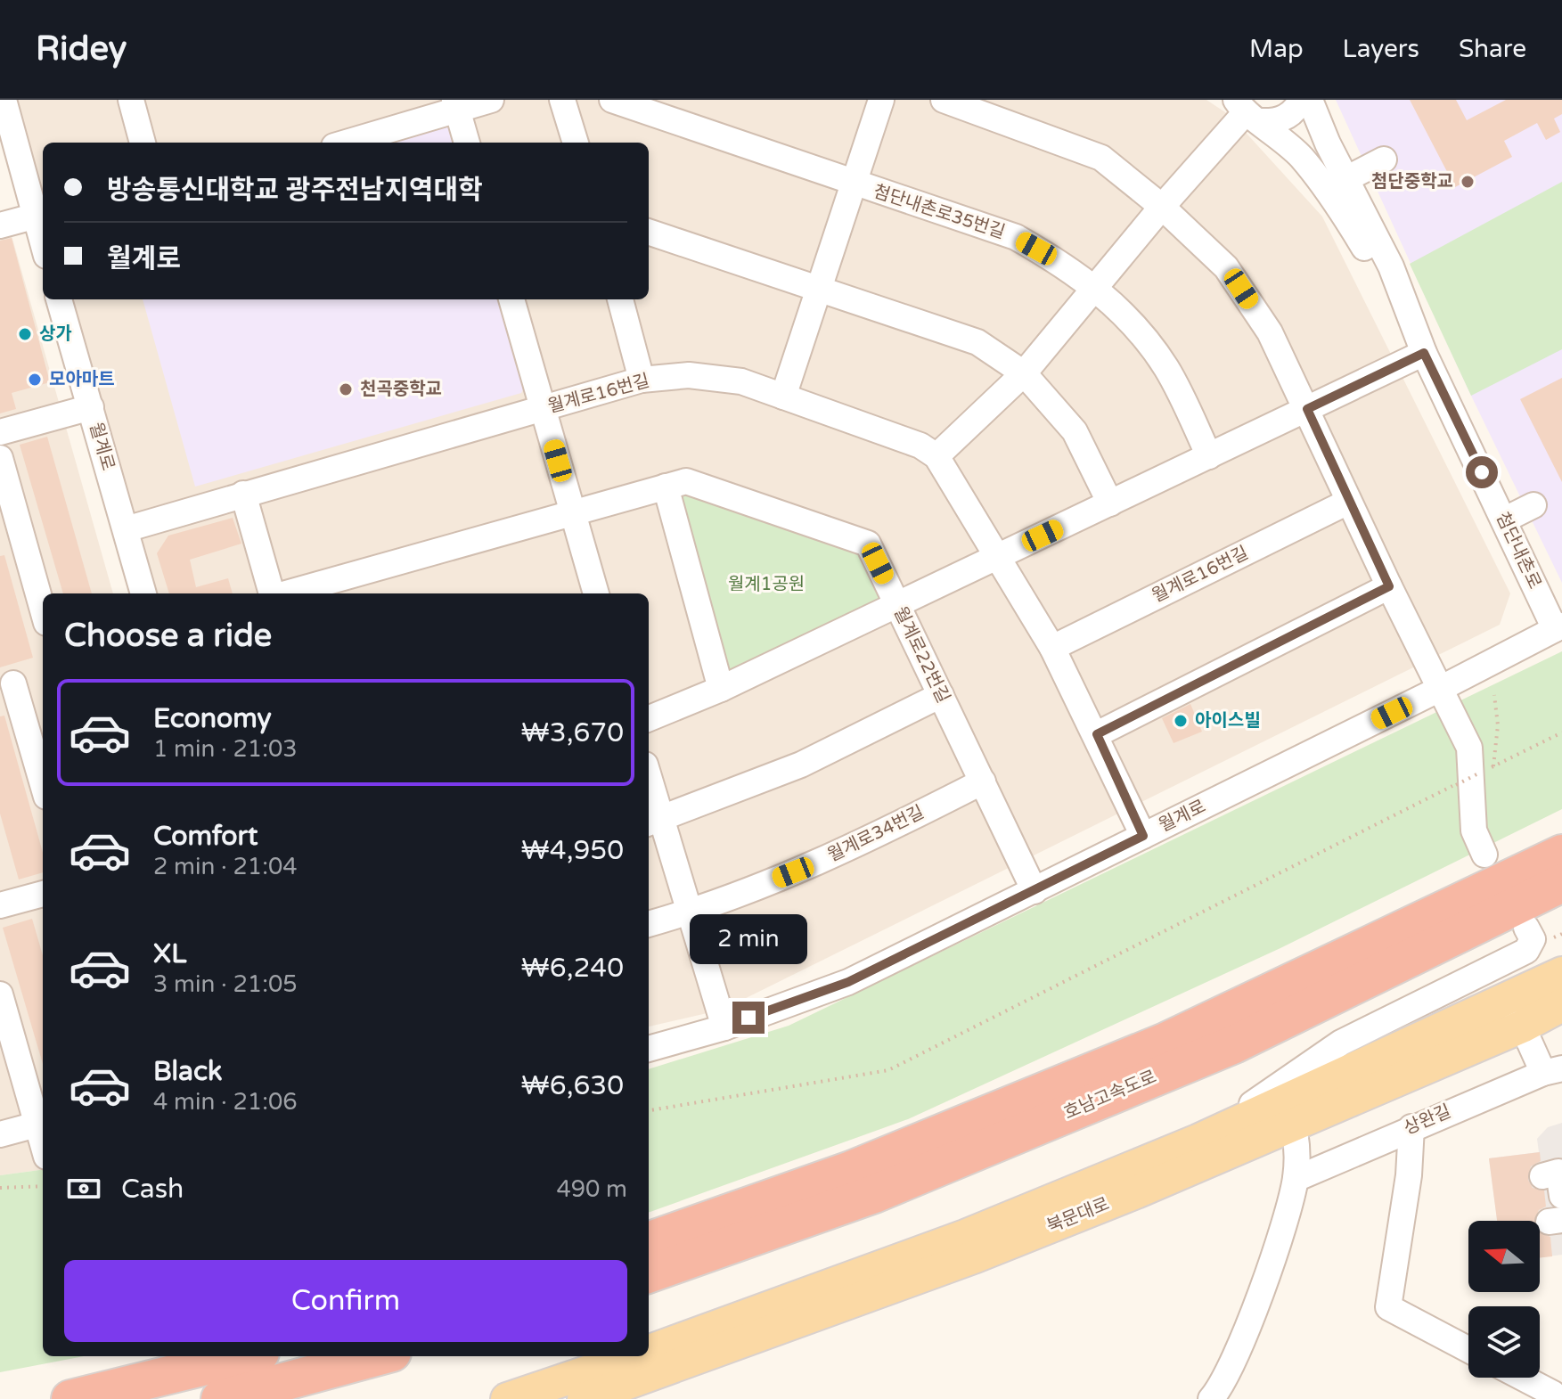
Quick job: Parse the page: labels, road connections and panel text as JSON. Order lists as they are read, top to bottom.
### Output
{
  "streets": {
    "highway": ["호남고속도로"],
    "main road": ["북문대로"],
    "street": [
      "첨단내촌로35번길",
      "월계로16번길",
      "월계로",
      "첨단내촌로",
      "월계로22번길",
      "월계로34번길",
      "상완길"
    ]
  },
  "crossings": [
    ["첨단내촌로35번길", "월계로16번길"],
    ["월계로16번길", "월계로"],
    ["월계로", "첨단내촌로"],
    ["월계로", "월계로22번길"],
    ["월계로22번길", "월계로34번길"]
  ],
  "parks": ["월계1공원"],
  "places": [
    "첨단중학교",
    "상가",
    "모아마트",
    "천곡중학교",
    "아이스빌"
  ],
  "north": "left",
  "page": {
    "header": "Ridey",
    "nav": ["Map", "Layers", "Share"],
    "banner": ["방송통신대학교 광주전남지역대학", "월계로"],
    "heading": "Choose a ride",
    "list": [
      {
        "name": "Economy",
        "note": "1 min · 21:03",
        "value": "₩3,670"
      },
      {
        "name": "Comfort",
        "note": "2 min · 21:04",
        "value": "₩4,950"
      },
      {
        "name": "XL",
        "note": "3 min · 21:05",
        "value": "₩6,240"
      },
      {
        "name": "Black",
        "note": "4 min · 21:06",
        "value": "₩6,630"
      }
    ],
    "bubble": "2 min",
    "pay": ["Cash", "490 m"],
    "buttons": "Confirm"
  }
}
